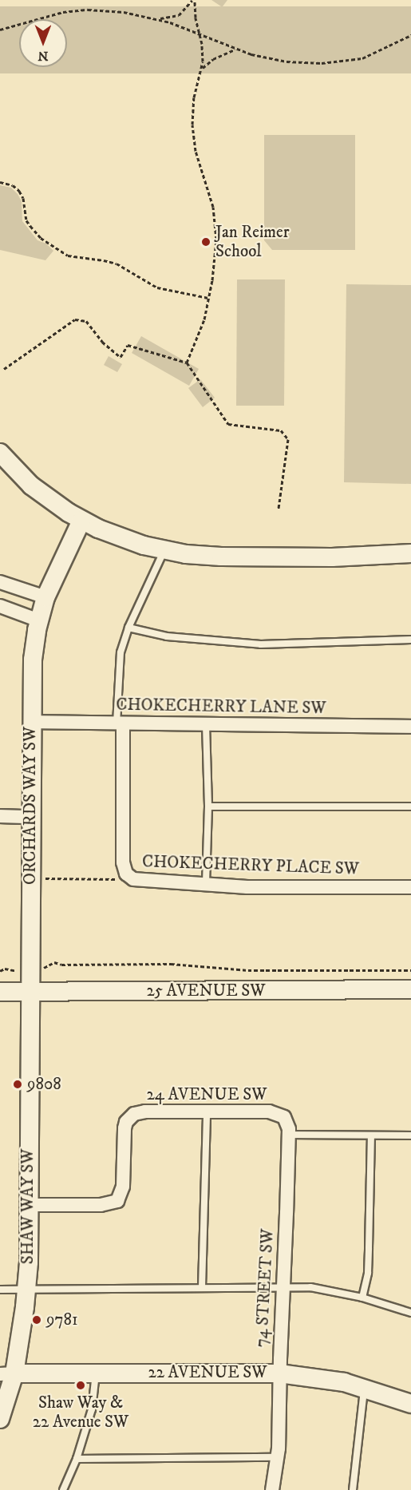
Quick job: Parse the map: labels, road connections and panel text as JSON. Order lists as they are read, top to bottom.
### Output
{
  "streets": {
    "street": [
      "CHOKECHERRY LANE SW",
      "ORCHARDS WAY SW",
      "CHOKECHERRY PLACE SW",
      "25 AVENUE SW",
      "24 AVENUE SW",
      "SHAW WAY SW",
      "74 STREET SW",
      "22 AVENUE SW"
    ]
  },
  "crossings": [
    ["CHOKECHERRY LANE SW", "ORCHARDS WAY SW"],
    ["CHOKECHERRY LANE SW", "CHOKECHERRY PLACE SW"],
    ["ORCHARDS WAY SW", "25 AVENUE SW"],
    ["ORCHARDS WAY SW", "SHAW WAY SW"],
    ["25 AVENUE SW", "SHAW WAY SW"],
    ["24 AVENUE SW", "SHAW WAY SW"],
    ["24 AVENUE SW", "74 STREET SW"],
    ["SHAW WAY SW", "22 AVENUE SW"],
    ["74 STREET SW", "22 AVENUE SW"]
  ],
  "places": [
    "Jan Reimer School",
    "9808",
    "9781",
    "Shaw Way & 22 Avenue SW"
  ],
  "north": "bottom"
}
